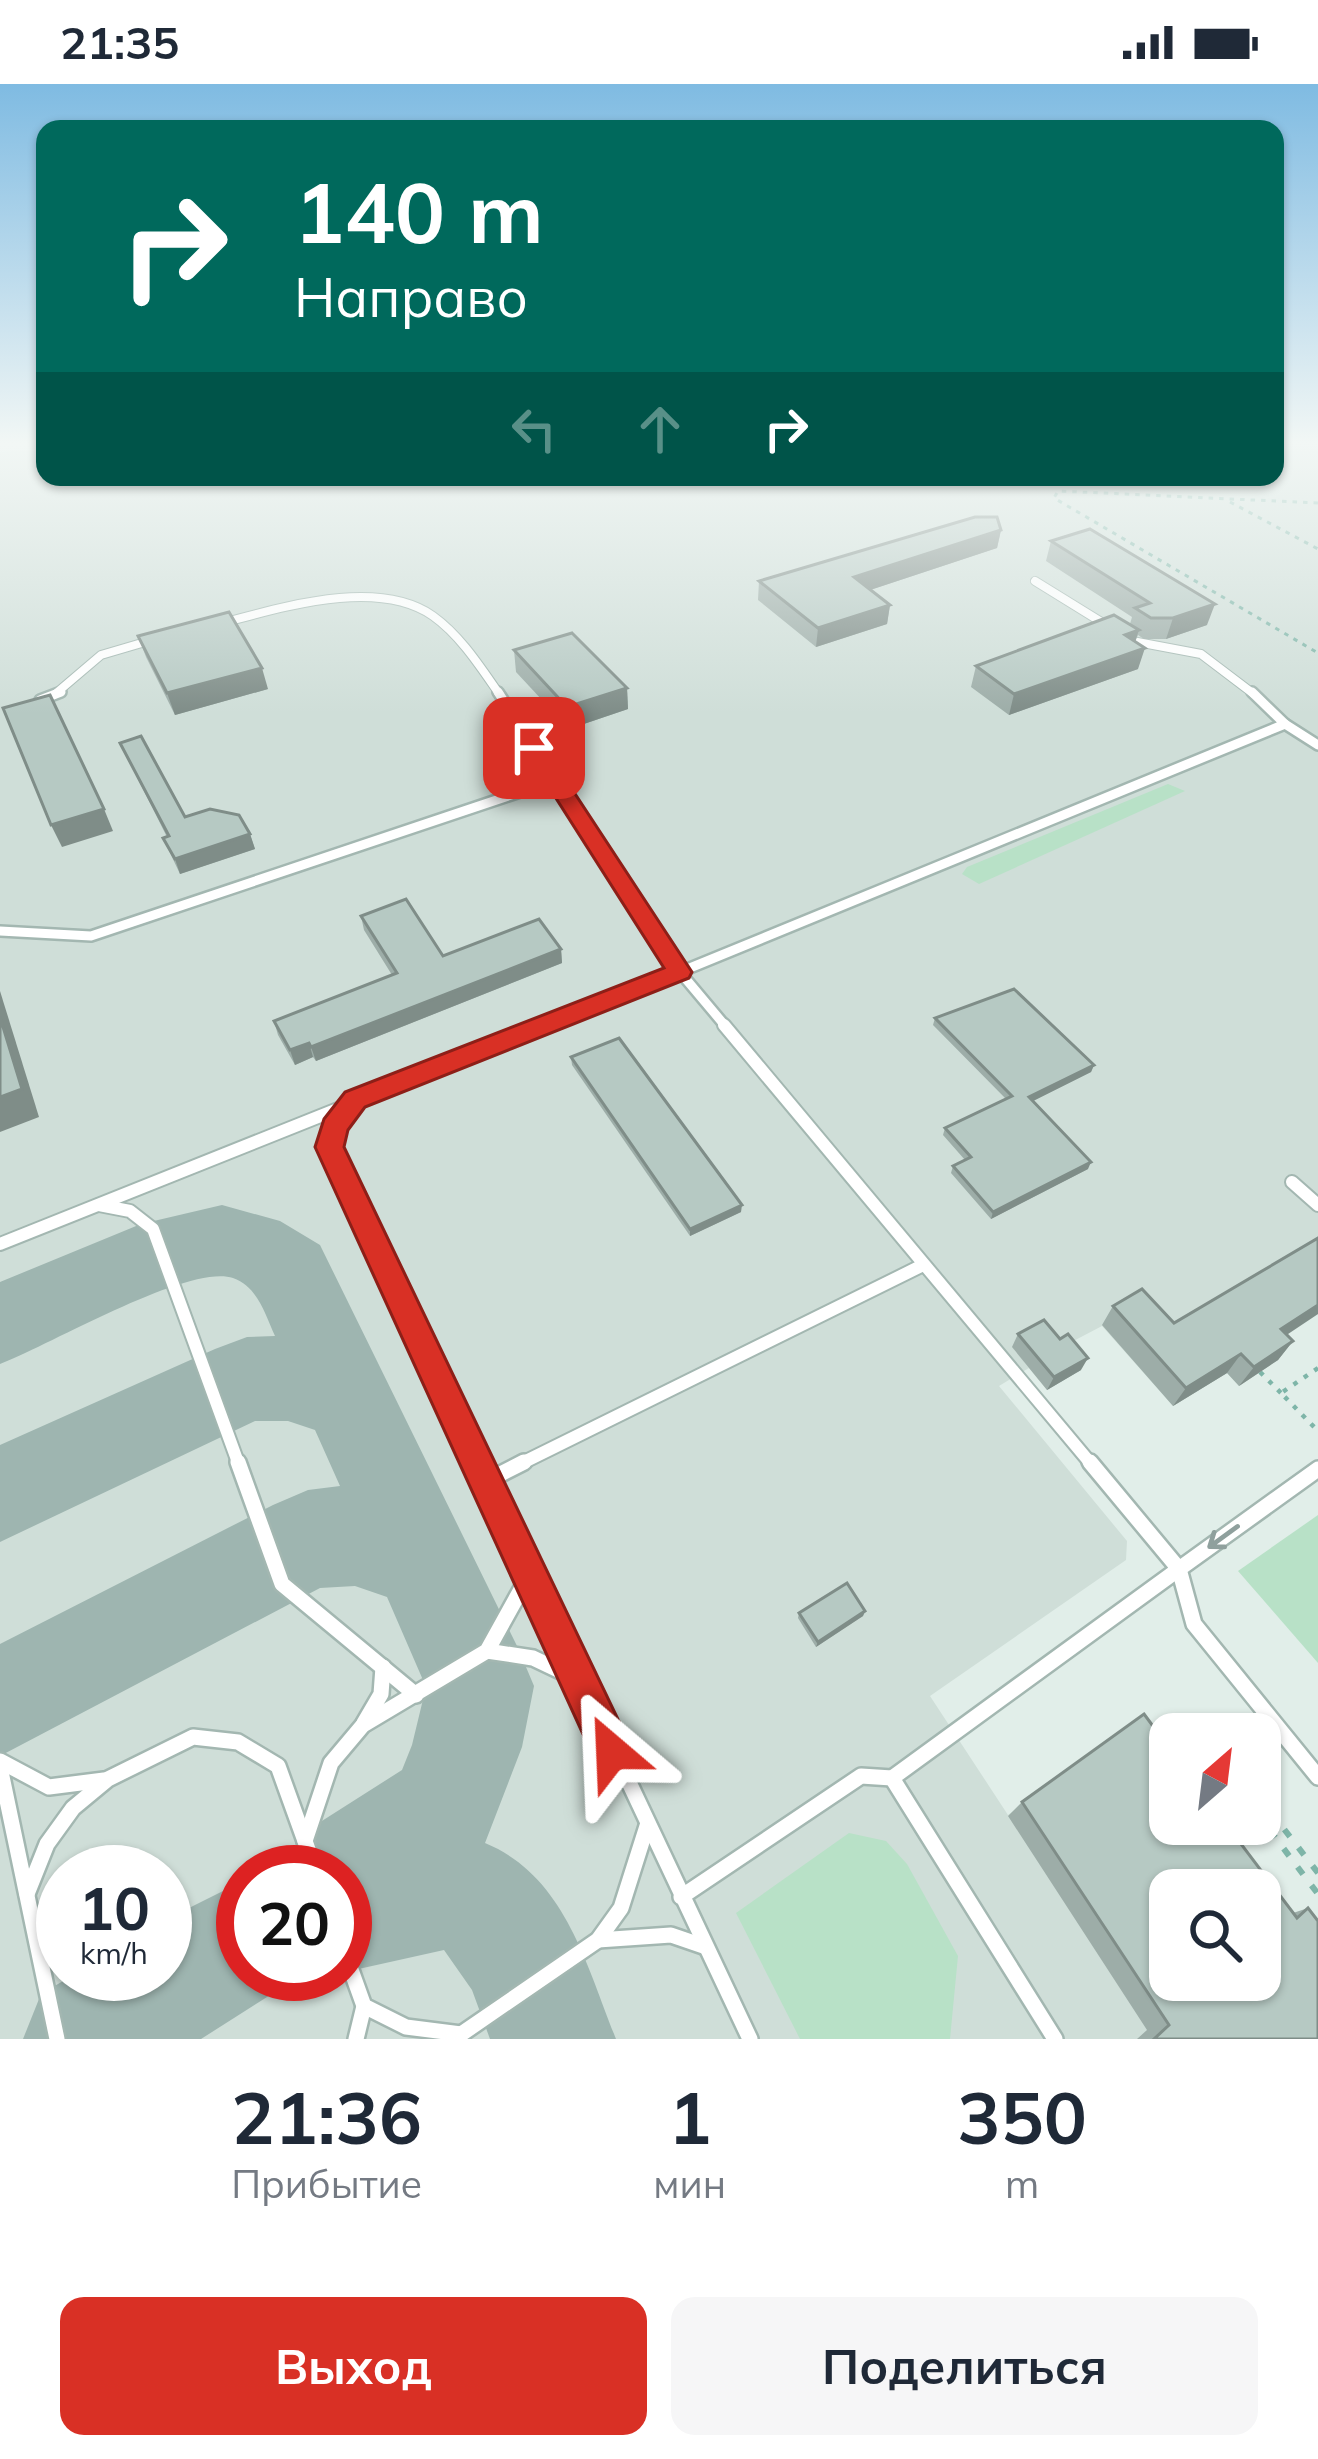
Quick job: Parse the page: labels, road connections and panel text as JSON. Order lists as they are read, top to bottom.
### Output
{
  "north": "top right",
  "page": {
    "status": "21:35",
    "turn": ["140 m", "Направо"],
    "speed": "10 km/h",
    "limit": "20",
    "eta": [
      "21:36",
      "Прибытие",
      "1",
      "мин",
      "350",
      "m"
    ],
    "buttons": ["Выход", "Поделиться"]
  }
}
